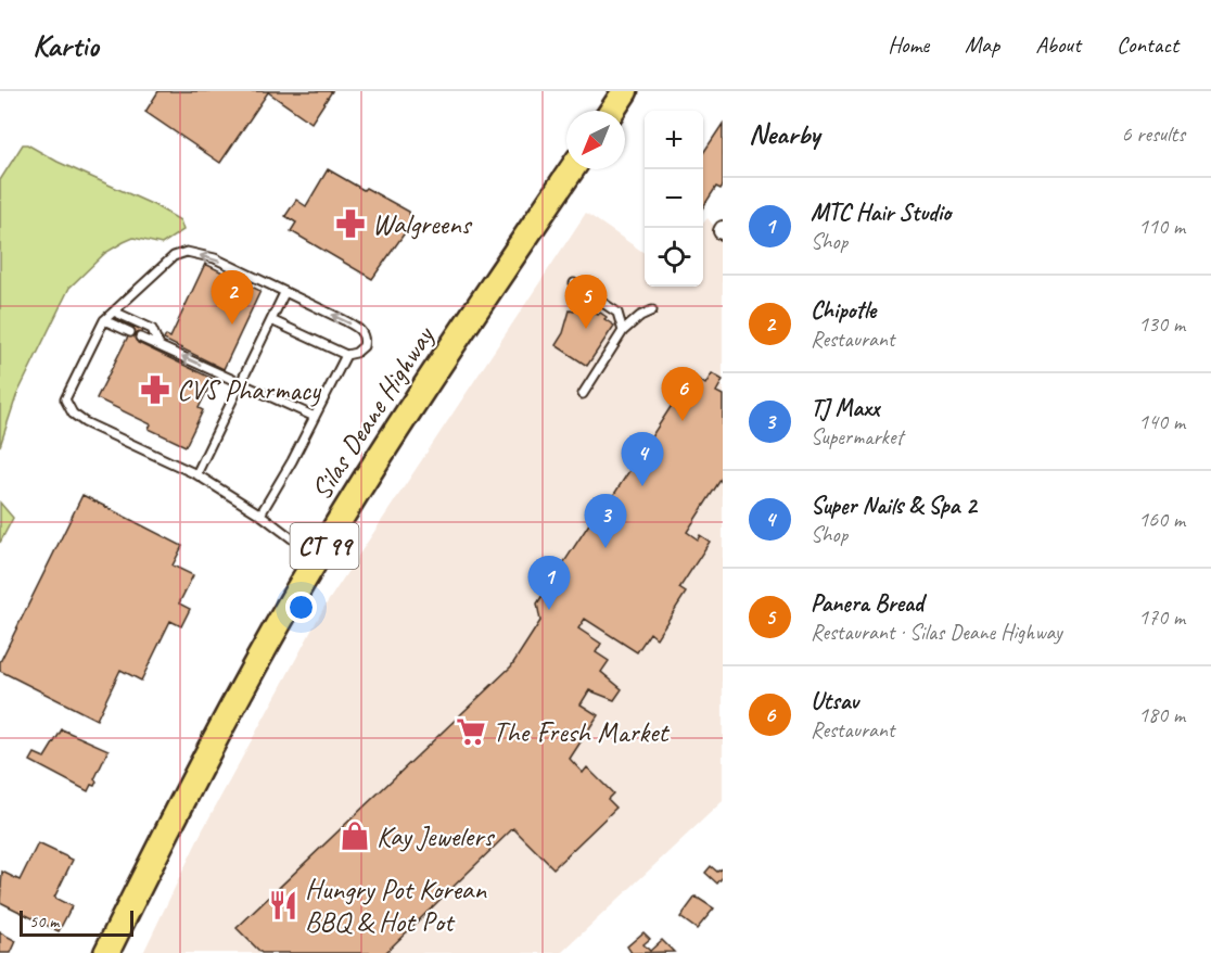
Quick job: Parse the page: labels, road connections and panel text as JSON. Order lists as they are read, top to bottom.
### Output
{
  "streets": {
    "main road": ["Silas Deane Highway", "CT 99"]
  },
  "places": {
    "pharmacy": ["Walgreens", "CVS Pharmacy"],
    "supermarket": ["The Fresh Market"],
    "shop": ["Kay Jewelers"],
    "restaurant": ["Hungry Pot Korean BBQ & Hot Pot"]
  },
  "scale_bar": "50 m",
  "north": "bottom left",
  "page": {
    "header": "Kartio",
    "nav": [
      "Home",
      "Map",
      "About",
      "Contact"
    ],
    "heading": ["Nearby", "6 results"],
    "map_buttons": ["+", "−"],
    "list": [
      {
        "mark": "1",
        "name": "MTC Hair Studio",
        "note": "Shop",
        "value": "110 m"
      },
      {
        "mark": "2",
        "name": "Chipotle",
        "note": "Restaurant",
        "value": "130 m"
      },
      {
        "mark": "3",
        "name": "TJ Maxx",
        "note": "Supermarket",
        "value": "140 m"
      },
      {
        "mark": "4",
        "name": "Super Nails & Spa 2",
        "note": "Shop",
        "value": "160 m"
      },
      {
        "mark": "5",
        "name": "Panera Bread",
        "note": "Restaurant · Silas Deane Highway",
        "value": "170 m"
      },
      {
        "mark": "6",
        "name": "Utsav",
        "note": "Restaurant",
        "value": "180 m"
      }
    ],
    "pins": [
      "2",
      "5",
      "6",
      "4",
      "3",
      "1"
    ],
    "scale": "50 m"
  }
}
